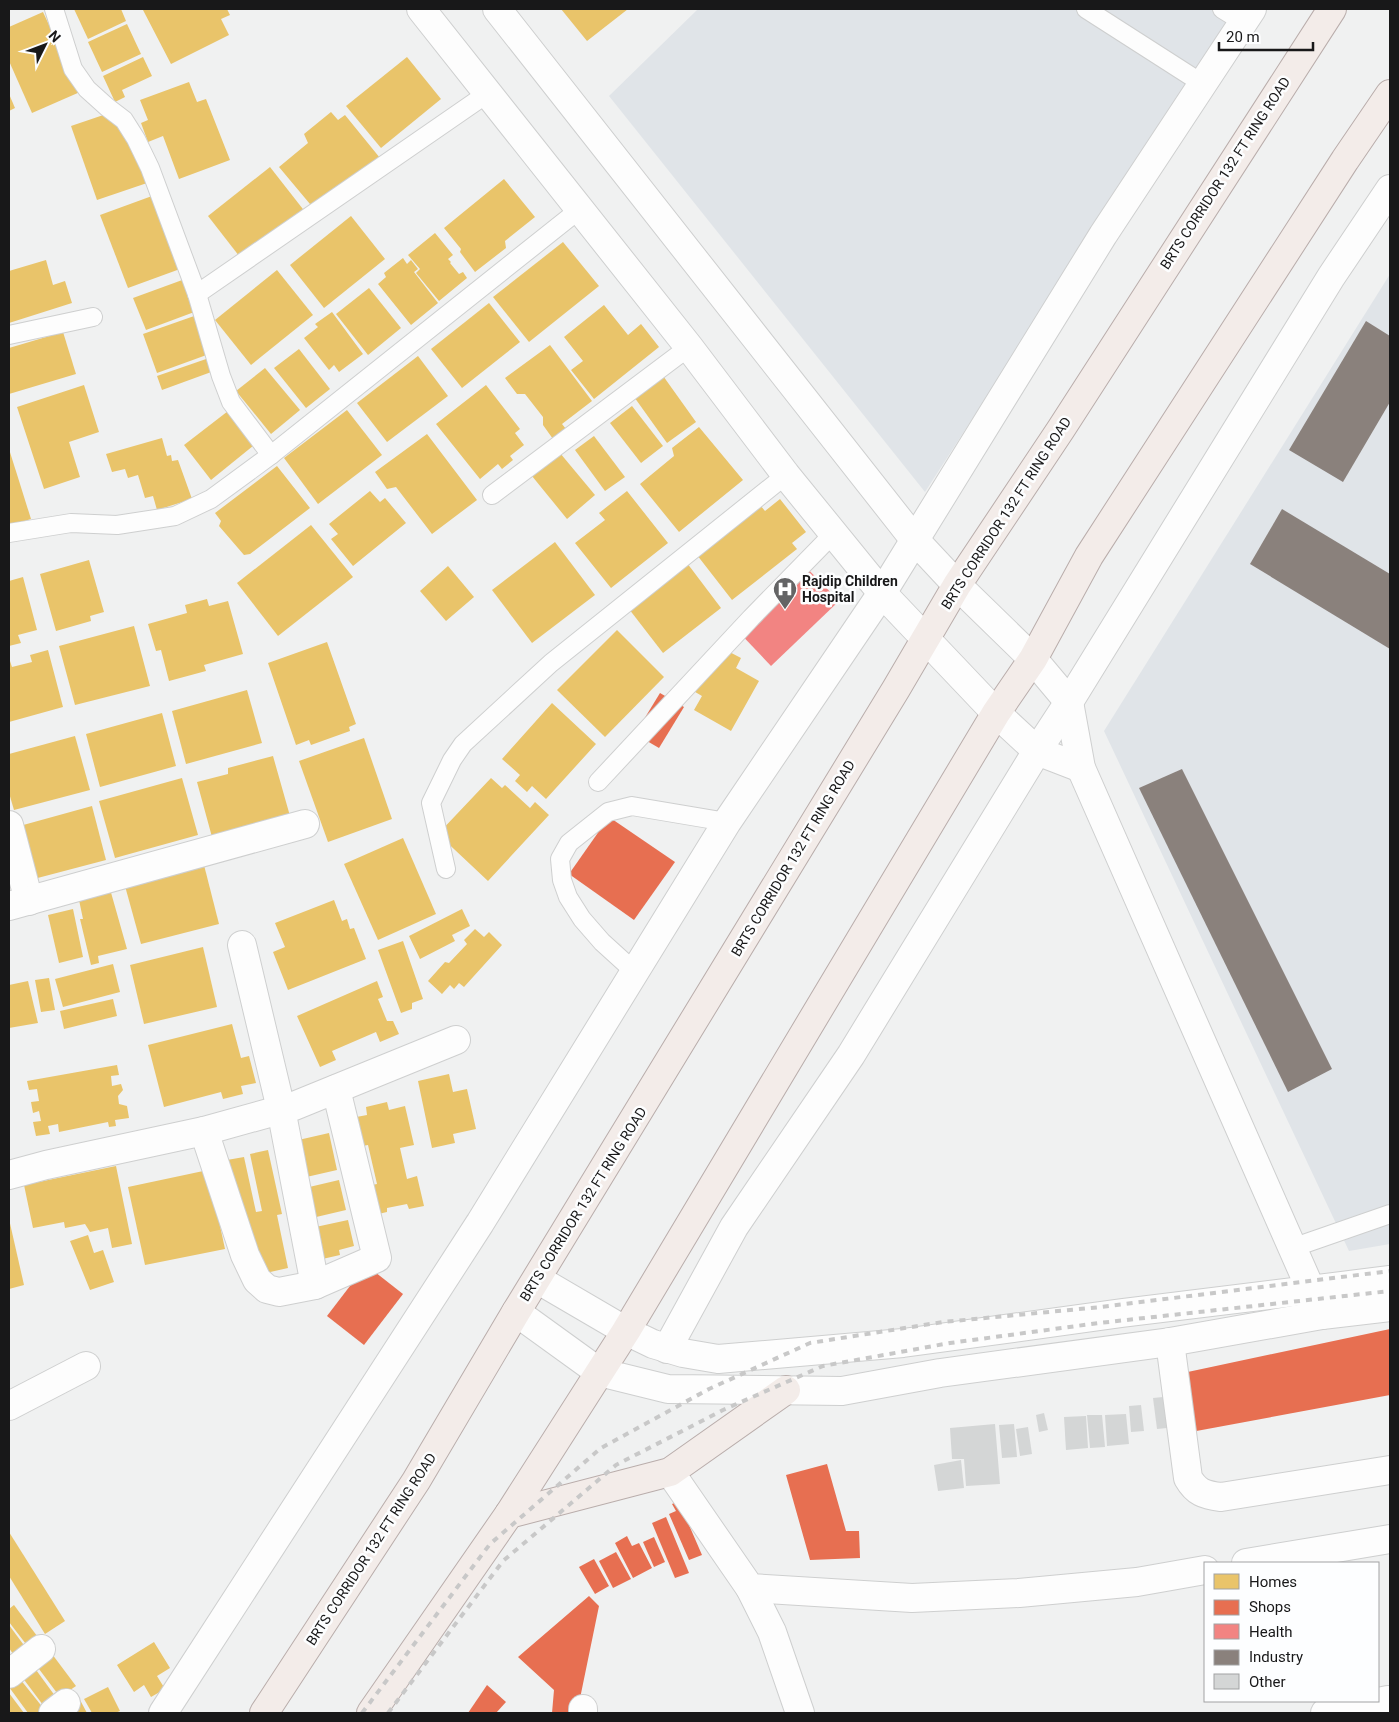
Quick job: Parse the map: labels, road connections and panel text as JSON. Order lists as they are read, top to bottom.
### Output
{
  "streets": {
    "main road": ["BRTS CORRIDOR 132 FT RING ROAD"]
  },
  "places": {
    "hospital": ["Rajdip Children Hospital"]
  },
  "legend": [
    "Homes",
    "Shops",
    "Health",
    "Industry",
    "Other"
  ],
  "scale_bar": "20 m",
  "north": "top right"
}
